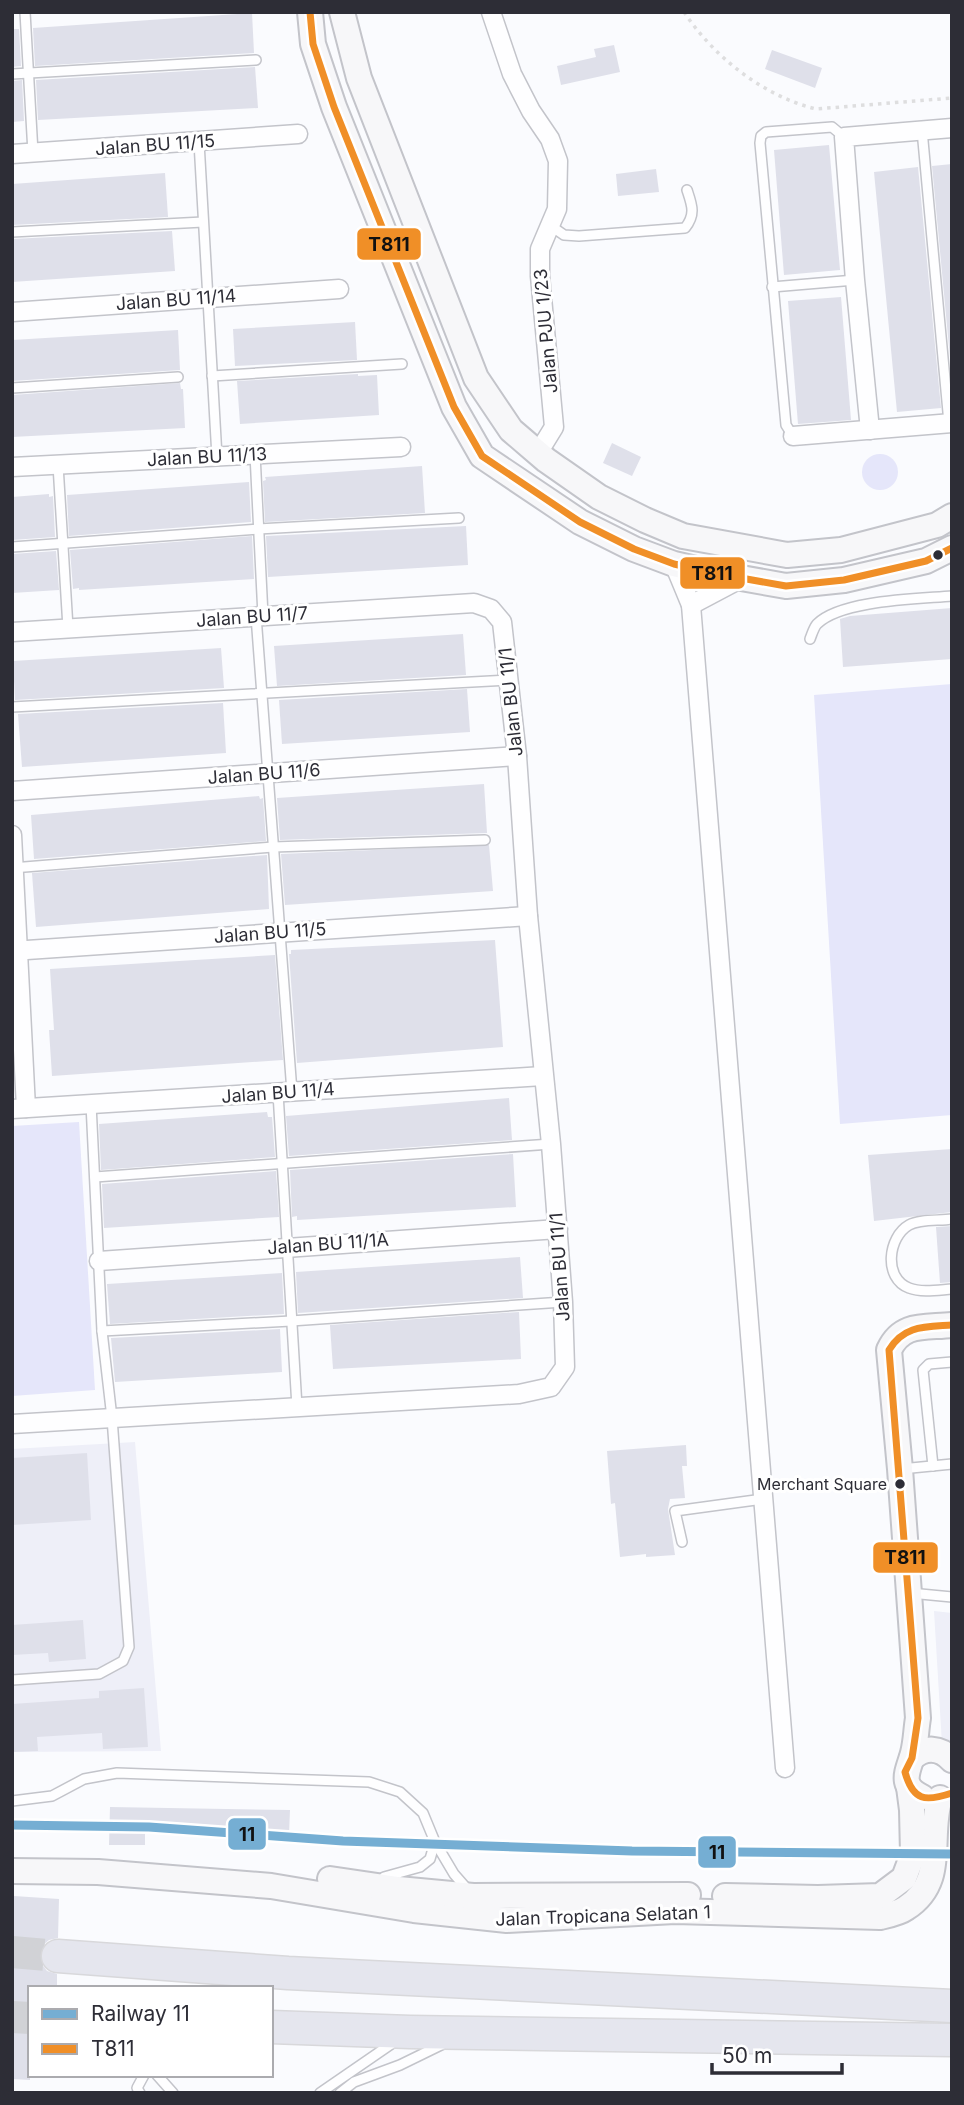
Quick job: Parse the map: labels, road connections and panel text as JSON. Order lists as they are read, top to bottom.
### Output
{
  "streets": {
    "street": [
      "Jalan BU 11/15",
      "Jalan BU 11/14",
      "Jalan PJU 1/23",
      "Jalan BU 11/13",
      "Jalan BU 11/7",
      "Jalan BU 11/1",
      "Jalan BU 11/6",
      "Jalan BU 11/5",
      "Jalan BU 11/4",
      "Jalan BU 11/1A",
      "Jalan Tropicana Selatan 1"
    ]
  },
  "crossings": [
    ["Jalan BU 11/7", "Jalan BU 11/1"],
    ["Jalan BU 11/1", "Jalan BU 11/6"],
    ["Jalan BU 11/1", "Jalan BU 11/5"],
    ["Jalan BU 11/1", "Jalan BU 11/4"],
    ["Jalan BU 11/1", "Jalan BU 11/1A"]
  ],
  "places": ["Merchant Square"],
  "lines": ["transit line T811", "rail line 11"],
  "legend": ["Railway 11", "T811"],
  "scale_bar": "50 m"
}
